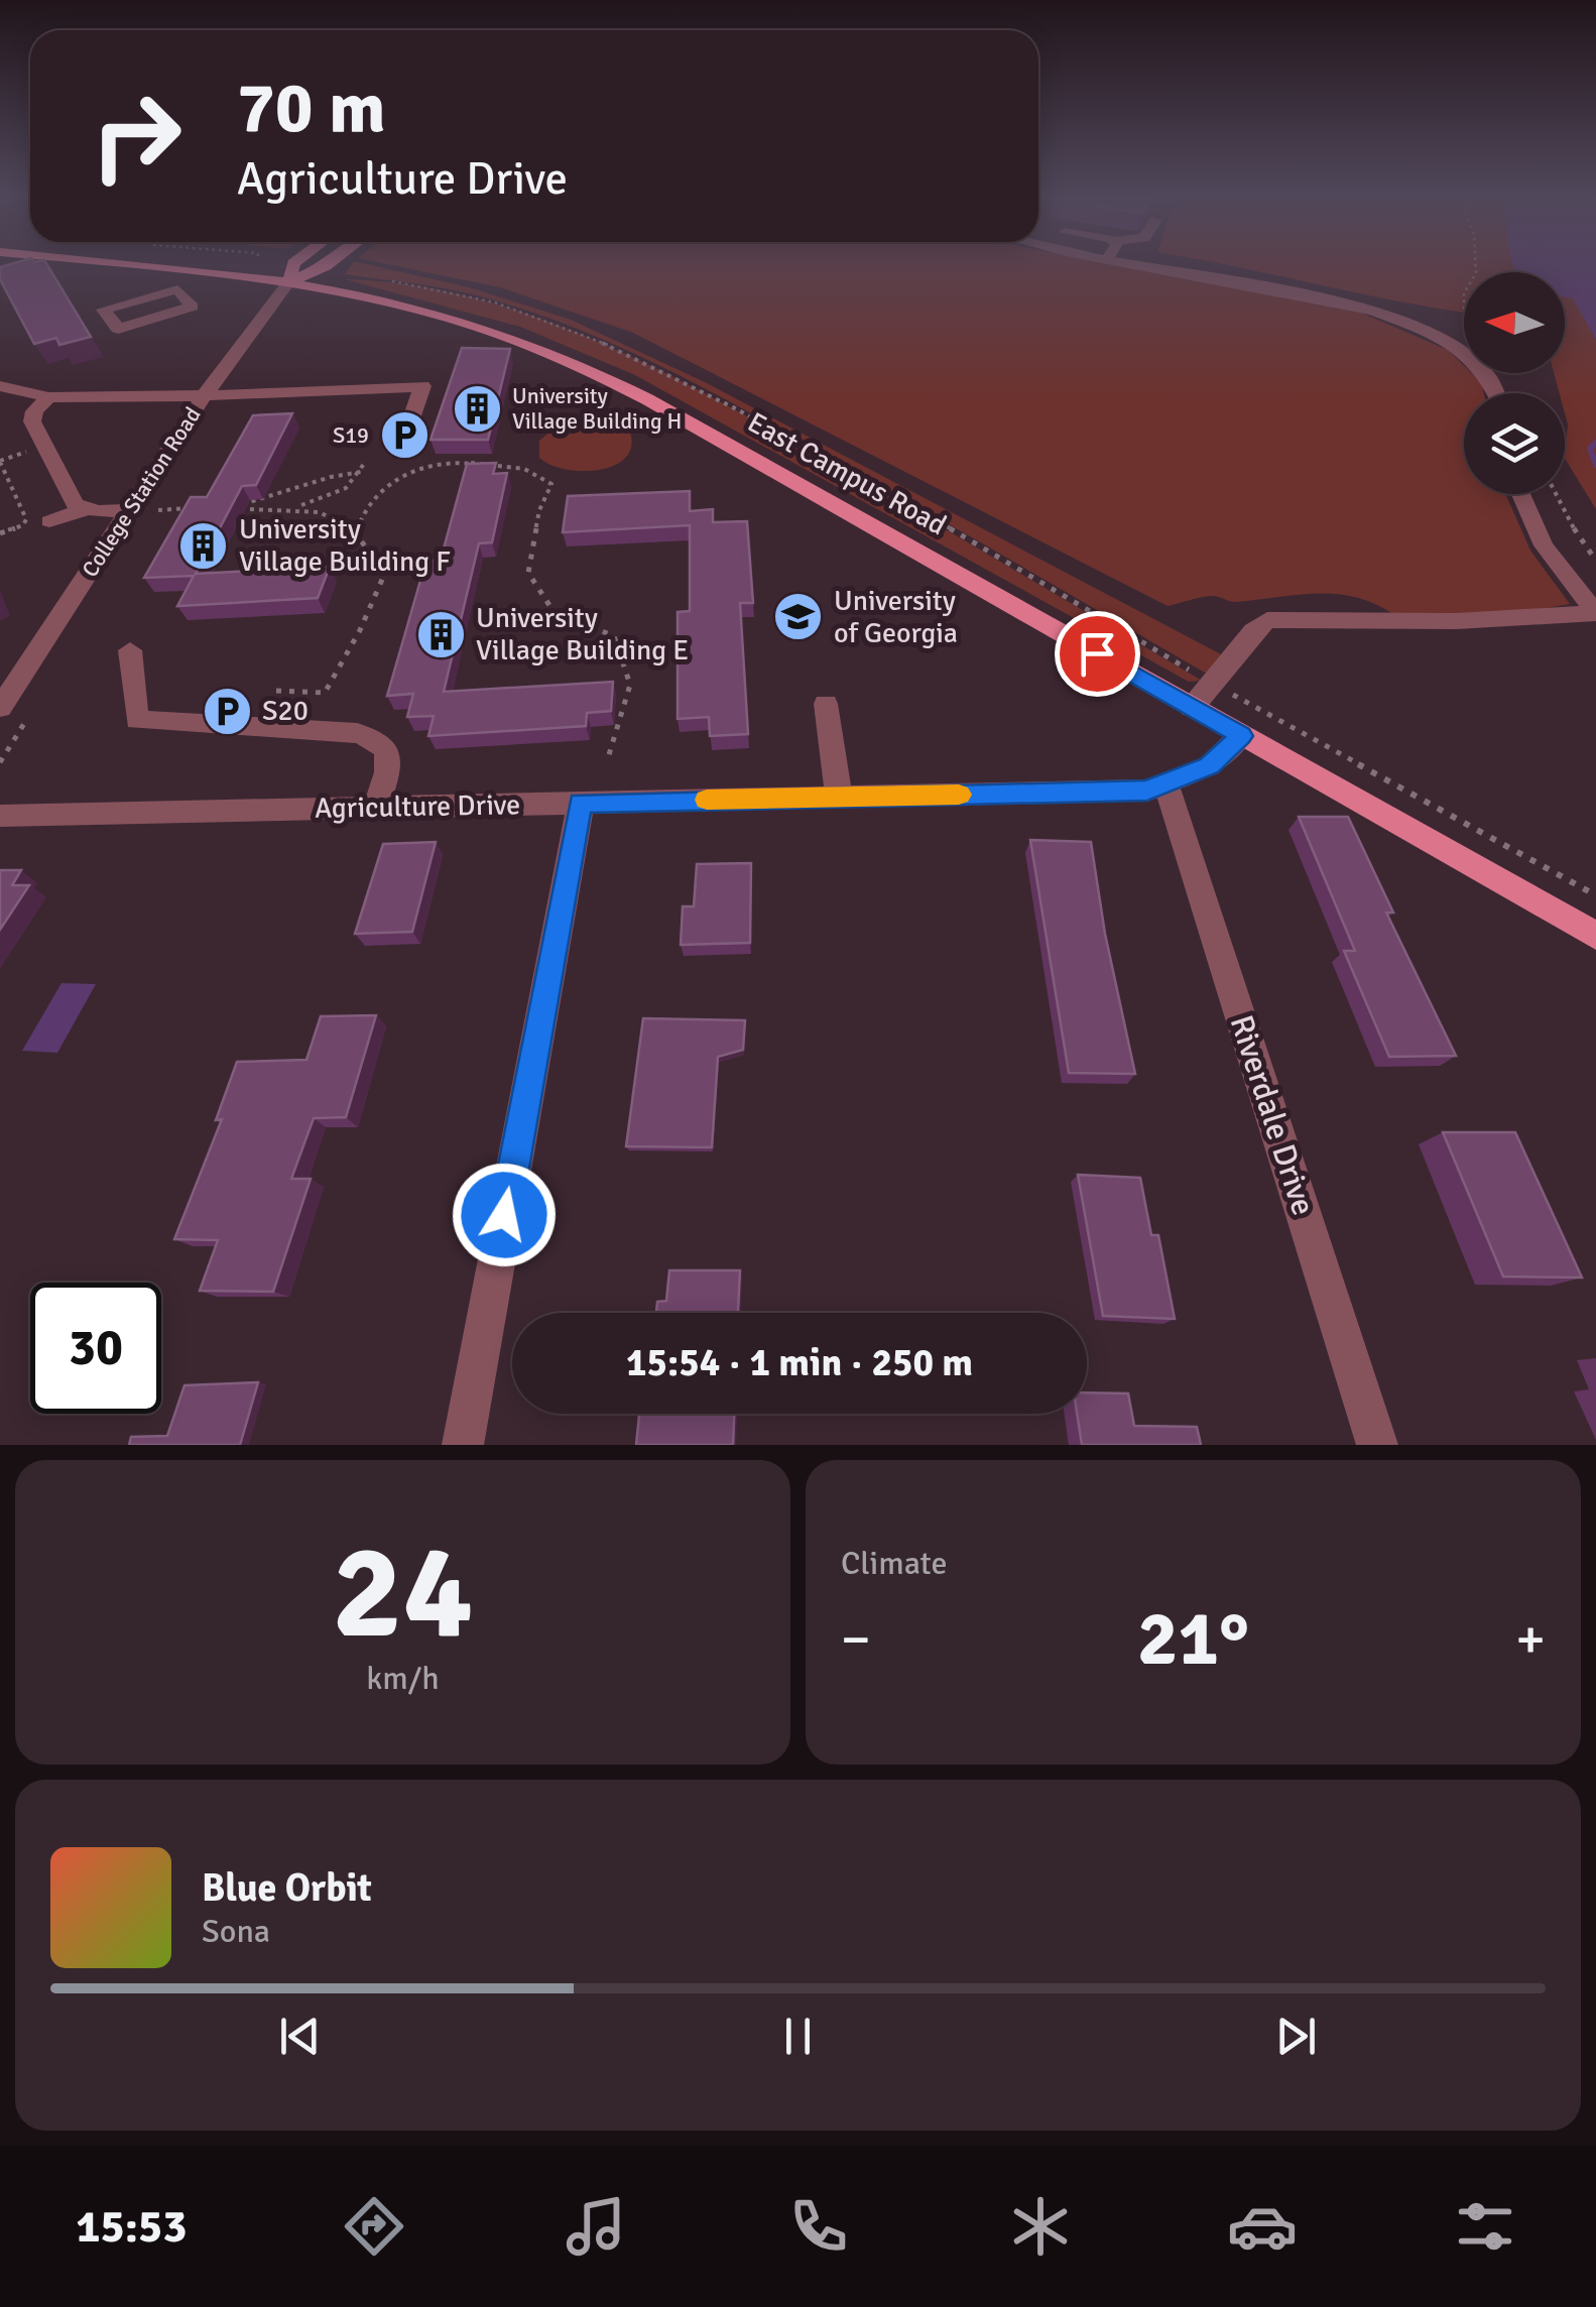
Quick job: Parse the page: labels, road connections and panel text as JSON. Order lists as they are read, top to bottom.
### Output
{
  "streets": {
    "main road": ["East Campus Road", "College Station Road"],
    "street": ["Agriculture Drive", "Riverdale Drive"]
  },
  "crossings": [
    ["East Campus Road", "College Station Road"],
    ["East Campus Road", "Agriculture Drive"],
    ["Agriculture Drive", "Riverdale Drive"]
  ],
  "places": {
    "building": ["University Village Building H", "University Village Building F", "University Village Building E"],
    "parking": ["S19", "S20"],
    "school or university": ["University of Georgia"]
  },
  "north": "left",
  "page": {
    "turn": ["70 m", "Agriculture Drive"],
    "limit": "30",
    "trip": "15:54 · 1 min · 250 m",
    "tile": [
      ["24", "km/h"],
      "Climate"
    ],
    "heat": ["−", "21°", "+"],
    "song": ["Blue Orbit", "Sona"],
    "tabs": "15:53"
  }
}
